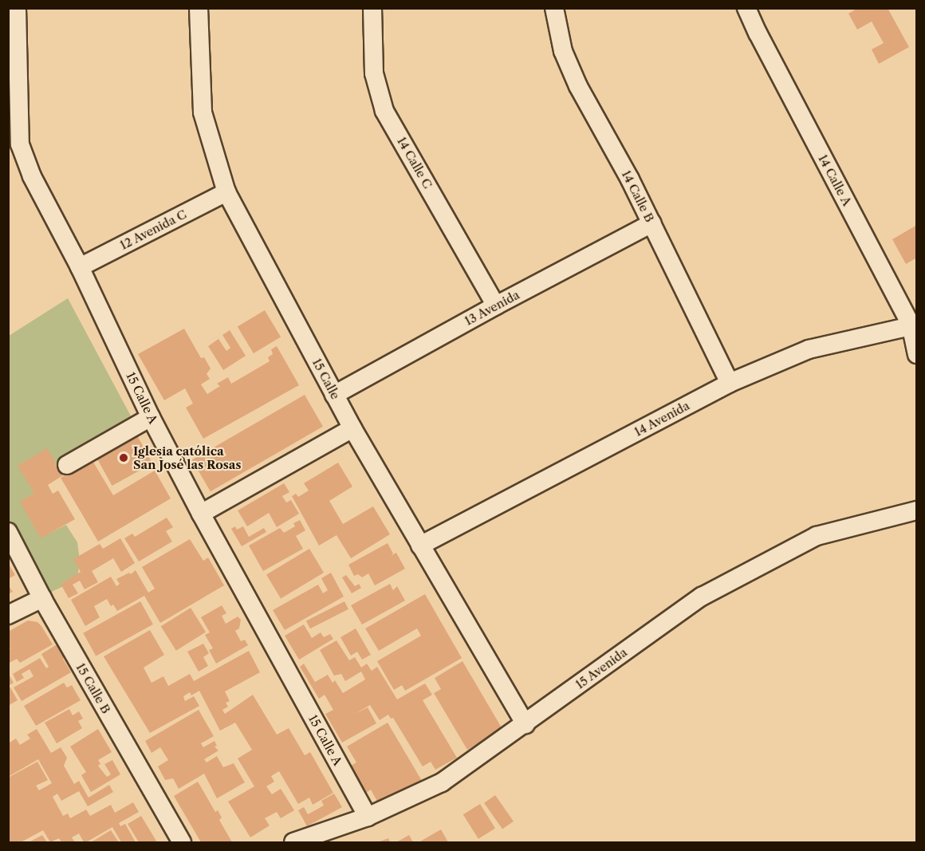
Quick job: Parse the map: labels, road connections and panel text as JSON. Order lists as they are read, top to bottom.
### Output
{
  "streets": {
    "street": [
      "14 Calle C",
      "14 Calle A",
      "14 Calle B",
      "12 Avenida C",
      "13 Avenida",
      "15 Calle",
      "15 Calle A",
      "14 Avenida",
      "15 Avenida",
      "15 Calle B"
    ]
  },
  "crossings": [
    ["14 Calle C", "13 Avenida"],
    ["14 Calle A", "14 Avenida"],
    ["14 Calle B", "13 Avenida"],
    ["14 Calle B", "14 Avenida"],
    ["12 Avenida C", "15 Calle"],
    ["12 Avenida C", "15 Calle A"],
    ["13 Avenida", "15 Calle"],
    ["15 Calle", "14 Avenida"],
    ["15 Calle", "15 Avenida"],
    ["15 Calle A", "15 Avenida"]
  ],
  "places": ["Iglesia católica San José las Rosas"]
}
